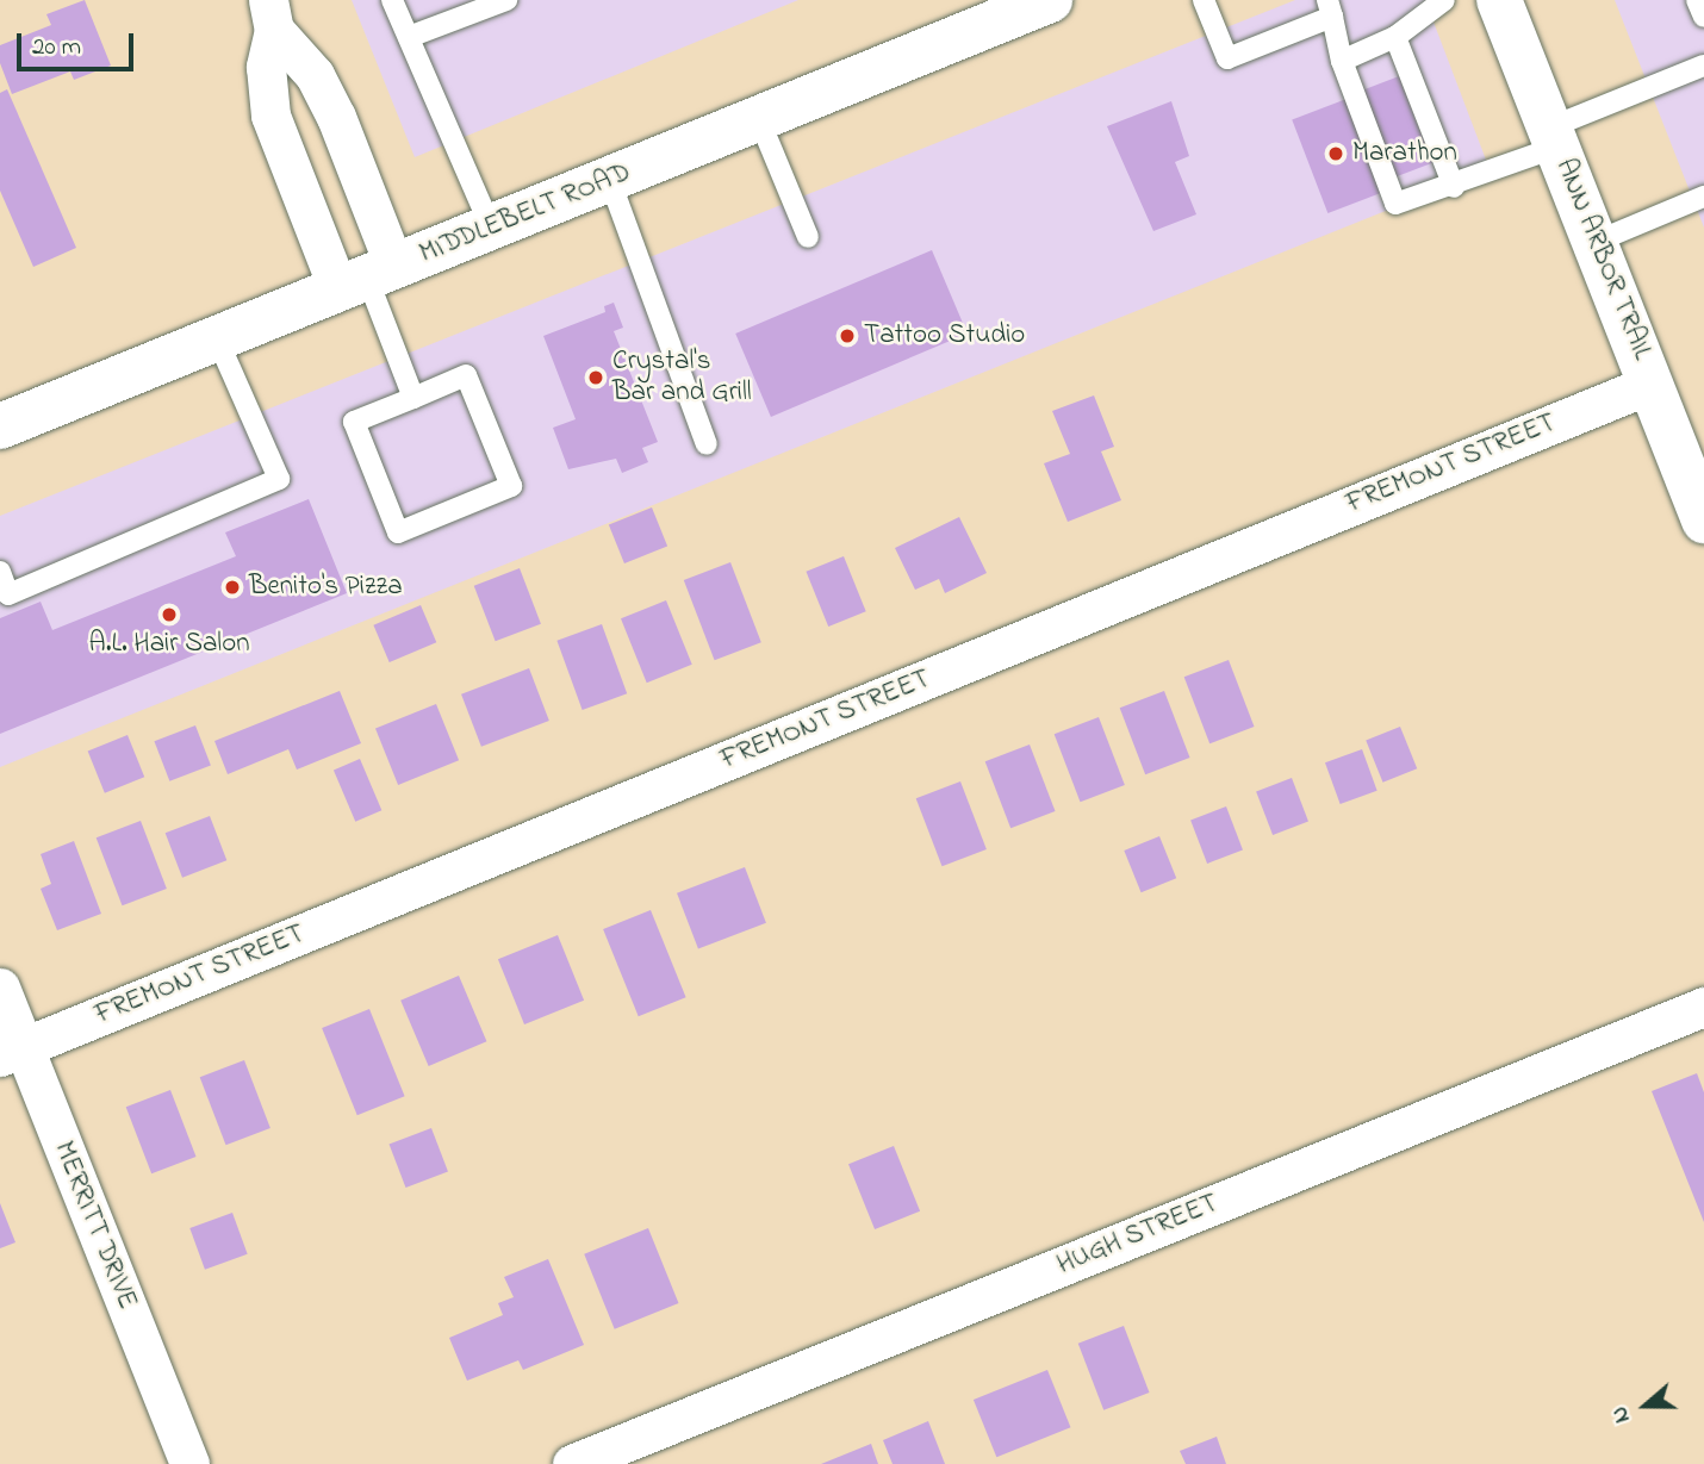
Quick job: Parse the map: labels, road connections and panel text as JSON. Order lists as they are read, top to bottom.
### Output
{
  "streets": {
    "main road": ["MIDDLEBELT ROAD", "ANN ARBOR TRAIL"],
    "street": ["FREMONT STREET", "MERRITT DRIVE", "HUGH STREET"]
  },
  "crossings": [
    ["ANN ARBOR TRAIL", "FREMONT STREET"],
    ["FREMONT STREET", "MERRITT DRIVE"]
  ],
  "places": [
    "Marathon",
    "Tattoo Studio",
    "Crystal's Bar and Grill",
    "Benito's Pizza",
    "A.L. Hair Salon"
  ],
  "scale_bar": "20 m",
  "north": "left"
}
